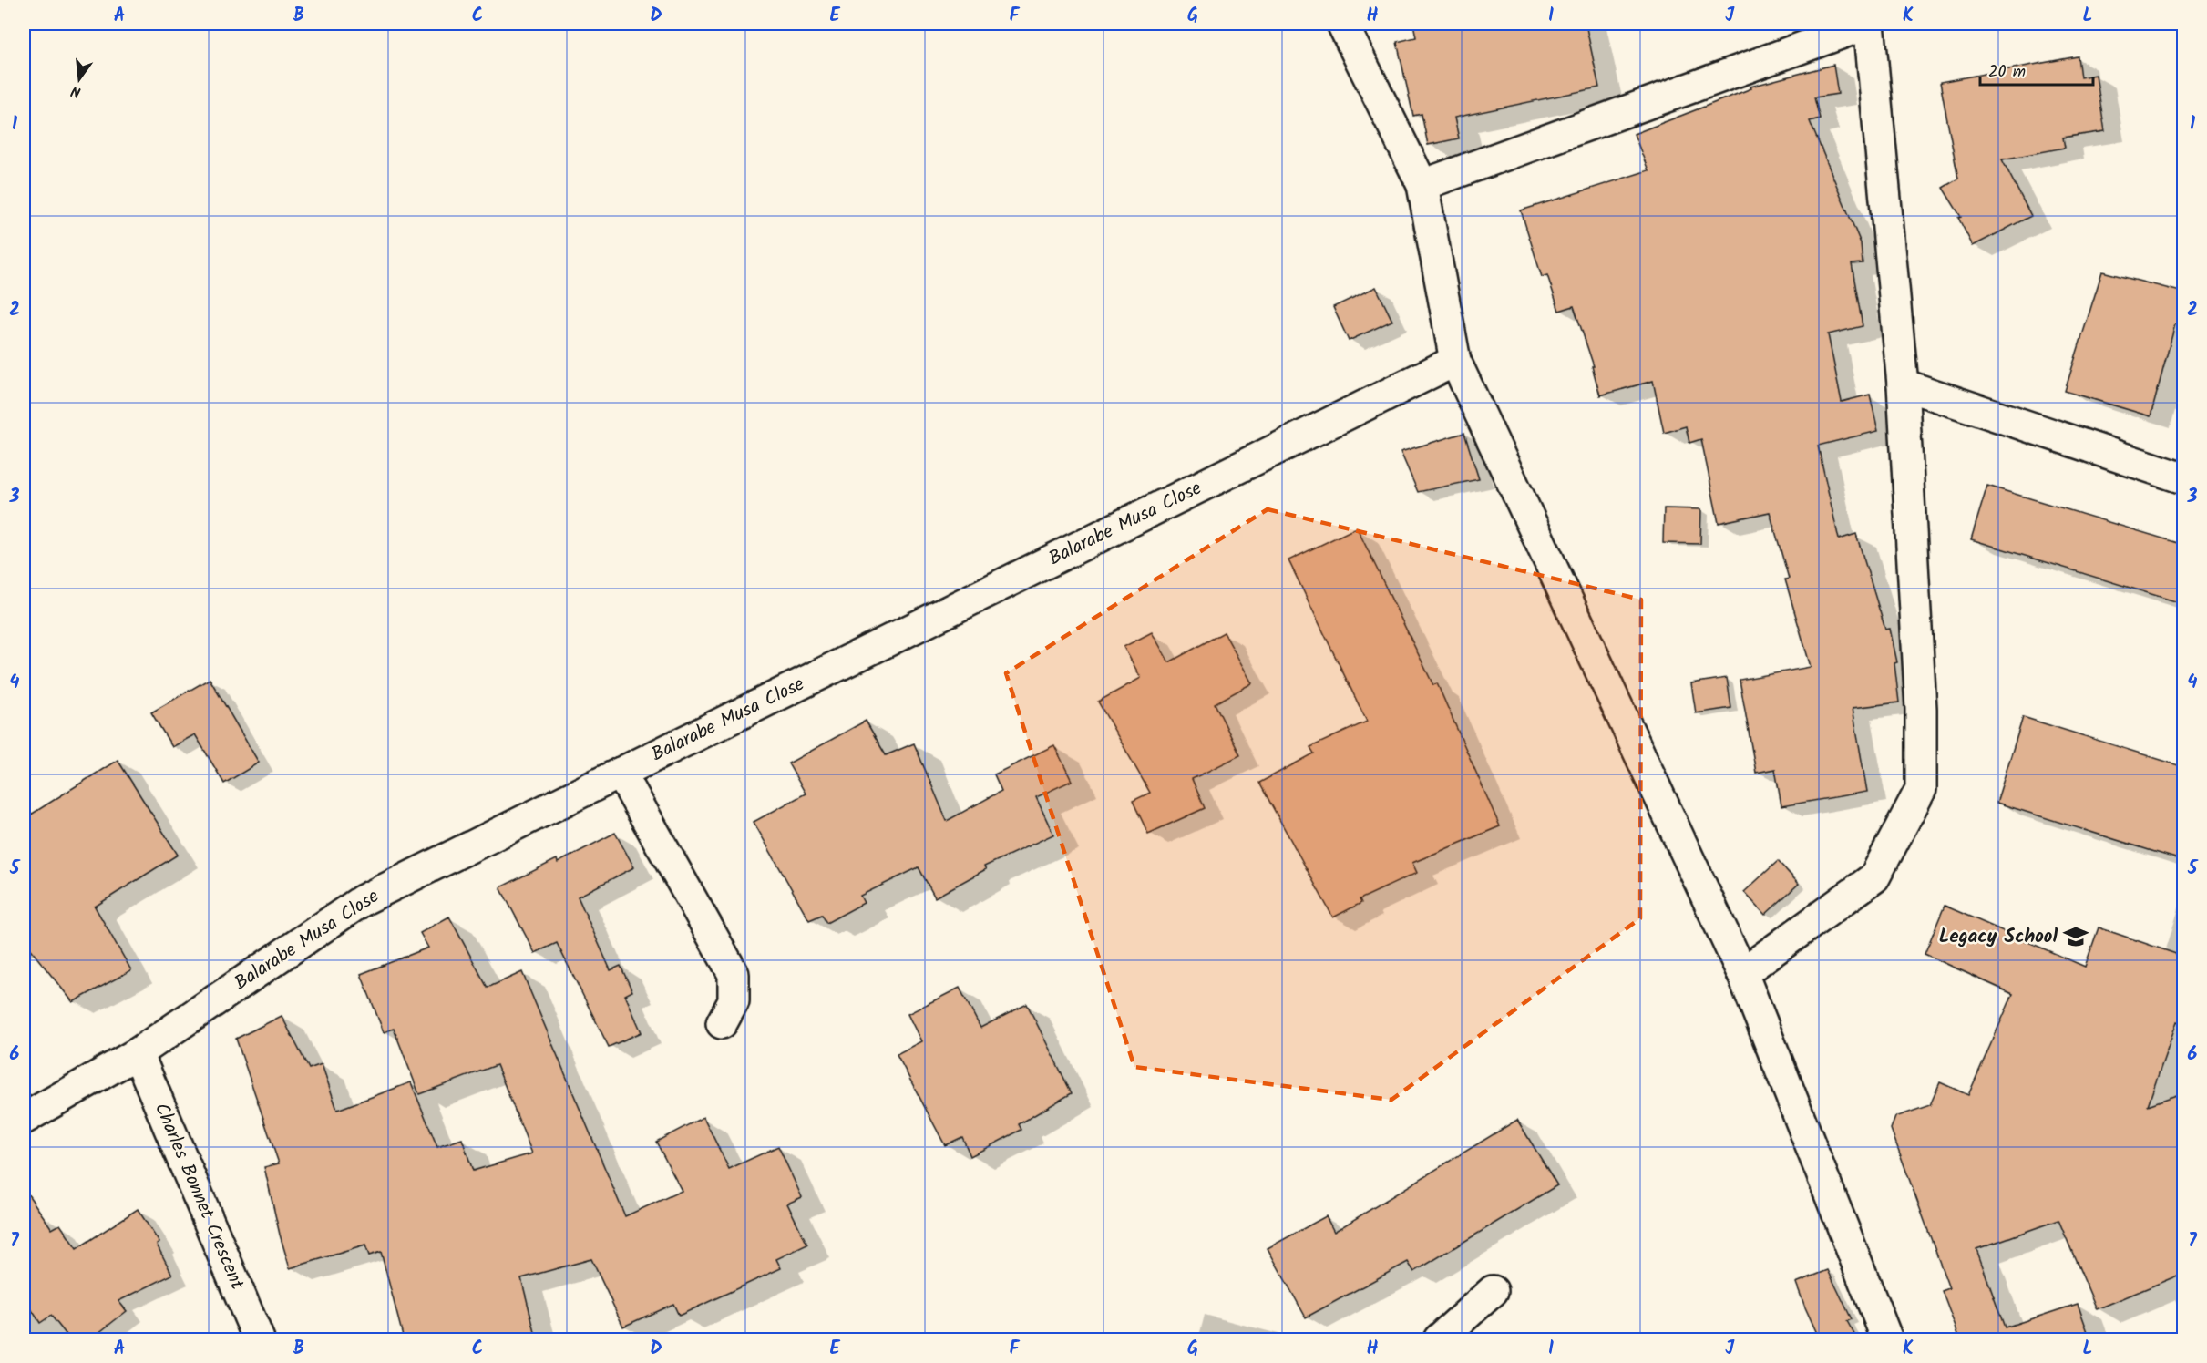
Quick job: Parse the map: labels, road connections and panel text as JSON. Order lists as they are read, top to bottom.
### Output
{
  "streets": {
    "street": ["Balarabe Musa Close", "Charles Bonnet Crescent"]
  },
  "crossings": [
    ["Balarabe Musa Close", "Charles Bonnet Crescent"]
  ],
  "places": {
    "school or university": ["Legacy School"]
  },
  "scale_bar": "20 m",
  "north": "bottom",
  "grid": {
    "columns": [
      "A",
      "B",
      "C",
      "D",
      "E",
      "F",
      "G",
      "H",
      "I",
      "J",
      "K",
      "L"
    ],
    "rows": [
      "1",
      "2",
      "3",
      "4",
      "5",
      "6",
      "7"
    ]
  }
}
